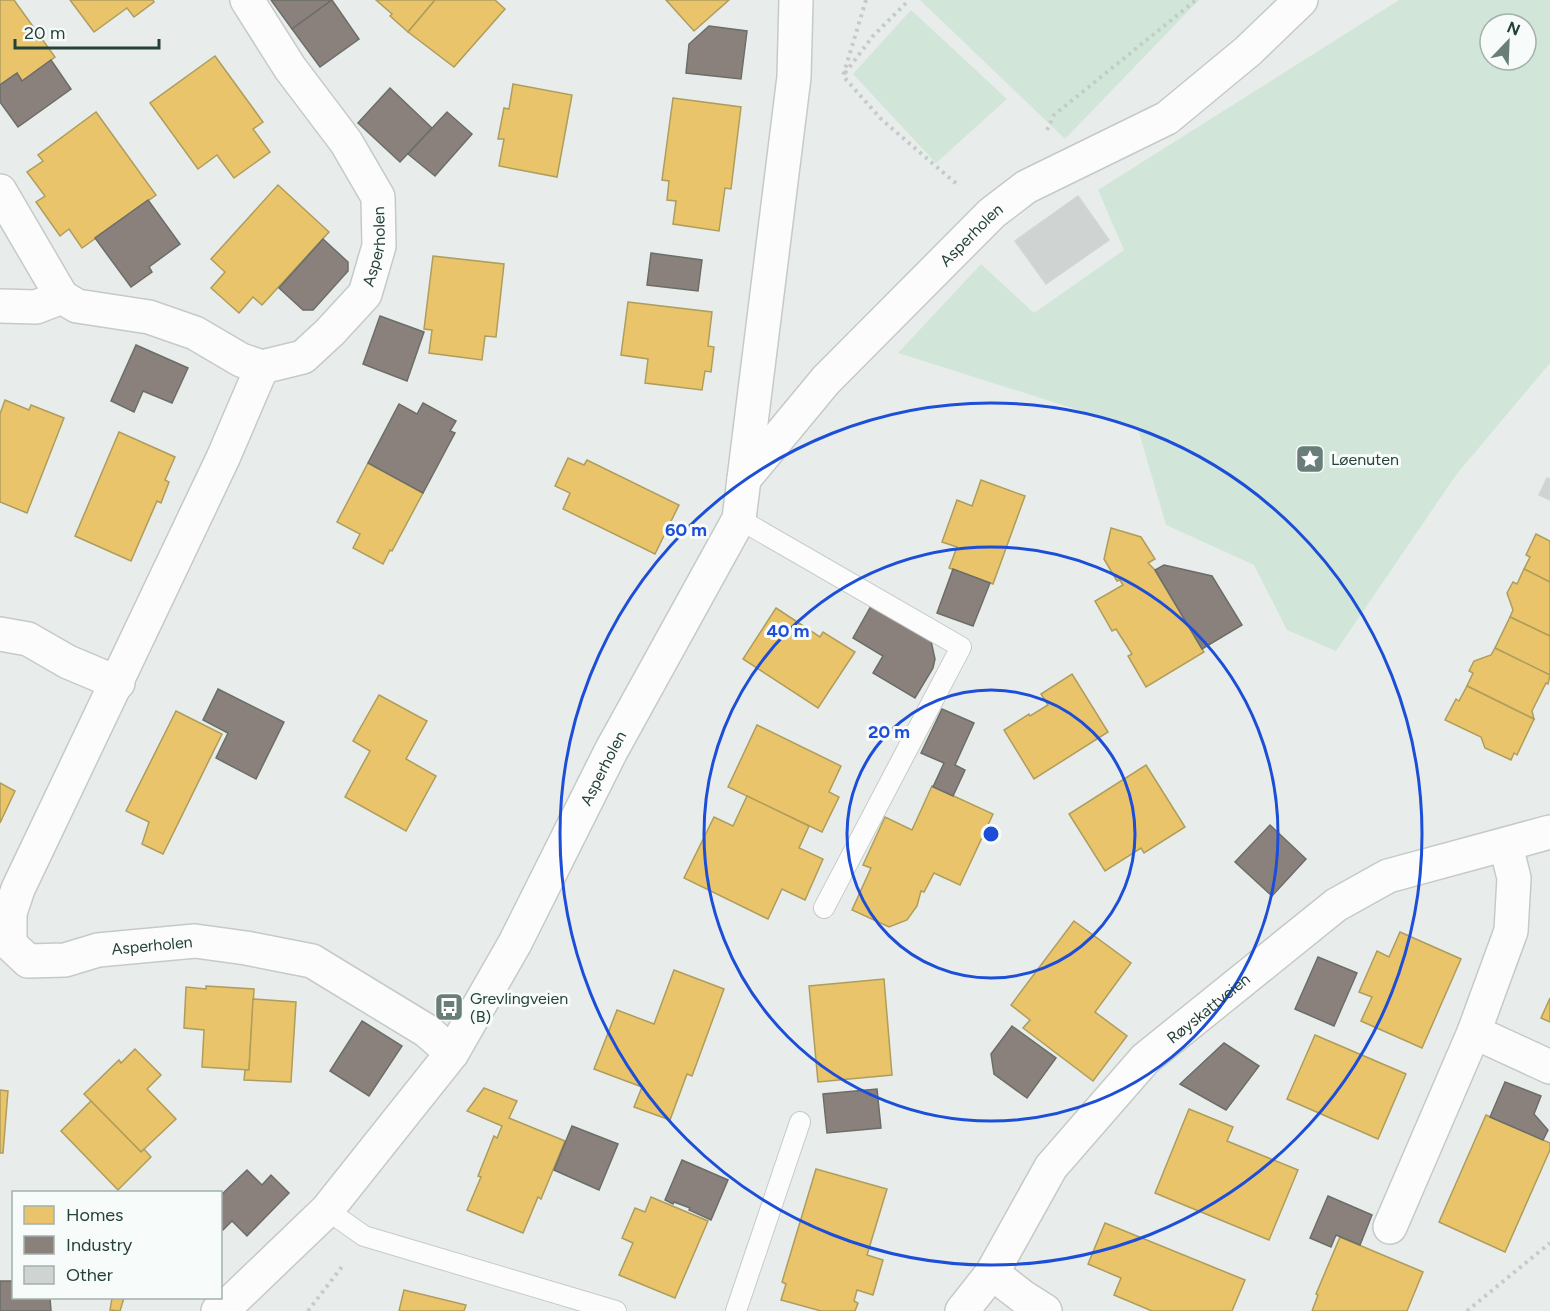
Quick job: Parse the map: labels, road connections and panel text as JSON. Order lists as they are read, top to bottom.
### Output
{
  "streets": {
    "street": ["Asperholen", "Røyskattveien"]
  },
  "places": {
    "place": ["Løenuten"],
    "bus stop": ["Grevlingveien (B)"]
  },
  "legend": ["Homes", "Industry", "Other"],
  "scale_bar": "20 m",
  "north": "top right",
  "rings": ["60 m", "40 m", "20 m"]
}
